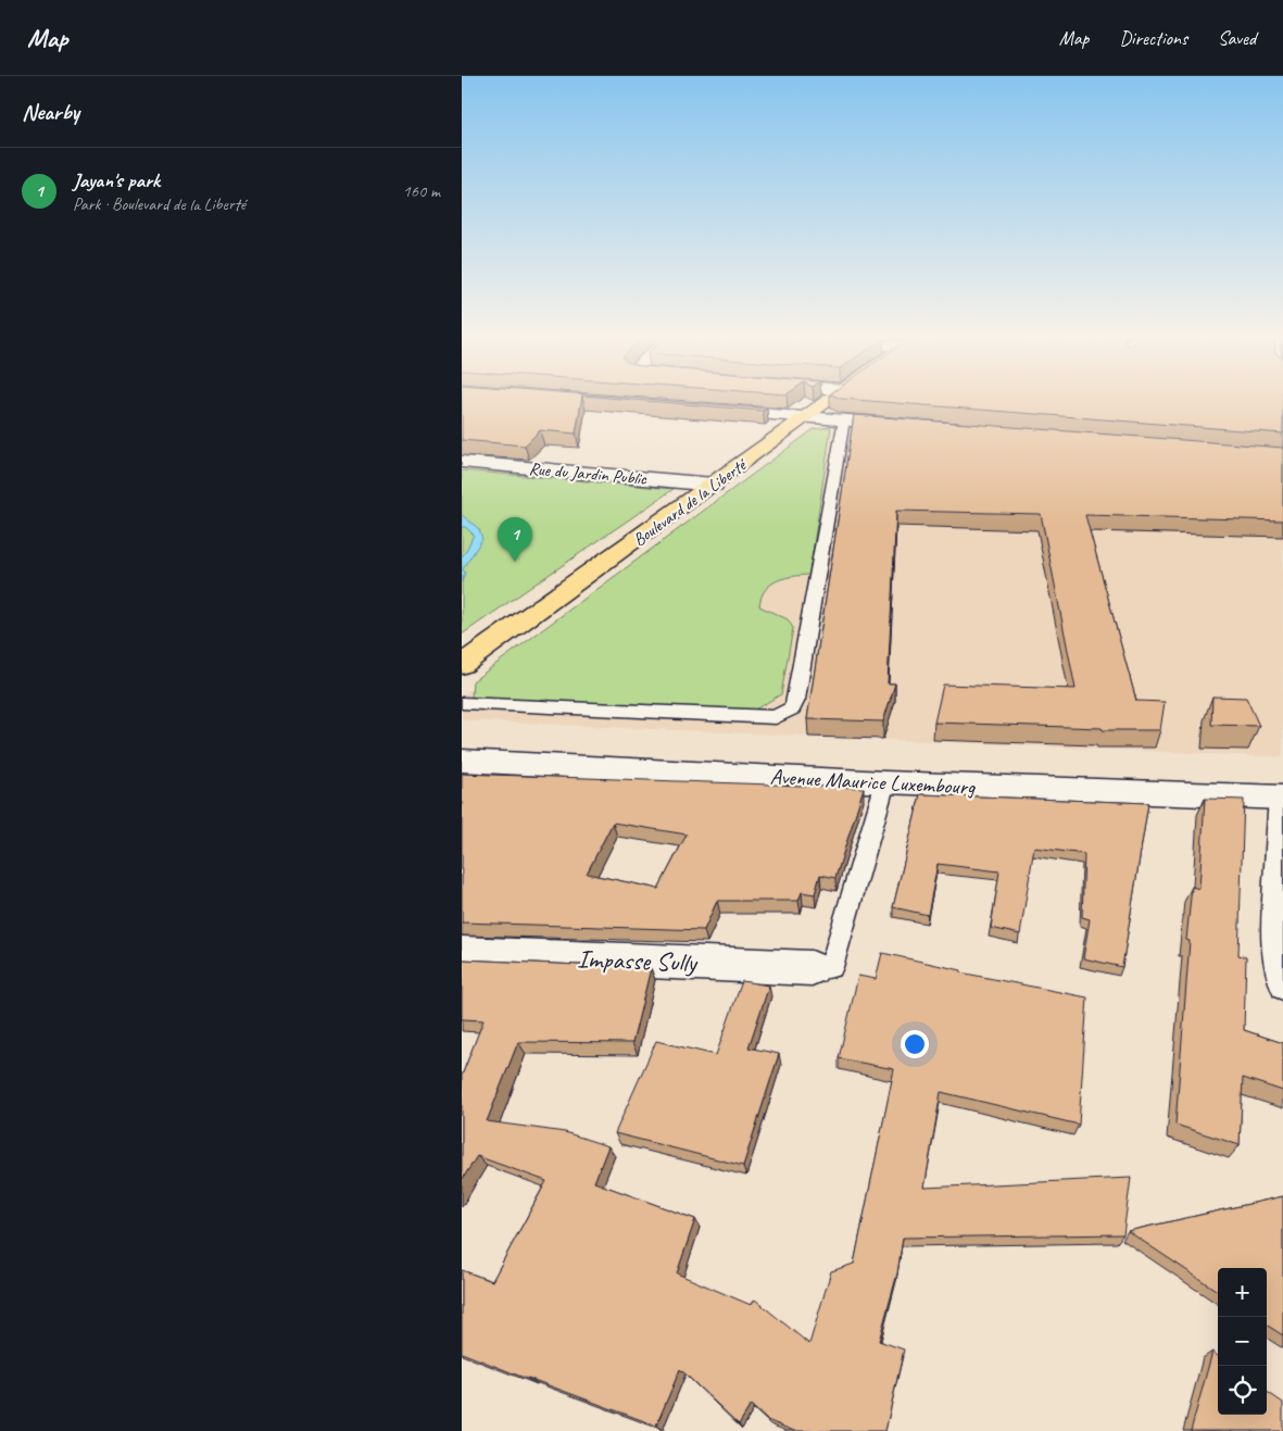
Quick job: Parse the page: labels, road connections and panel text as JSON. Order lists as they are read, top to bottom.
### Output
{
  "streets": {
    "main road": ["Boulevard de la Liberté"],
    "street": ["Rue du Jardin Public", "Avenue Maurice Luxembourg", "Impasse Sully"]
  },
  "crossings": [
    ["Rue du Jardin Public", "Boulevard de la Liberté"]
  ],
  "page": {
    "header": "Map",
    "nav": ["Map", "Directions", "Saved"],
    "heading": "Nearby",
    "list": [
      {
        "mark": "1",
        "name": "Jayan's park",
        "note": "Park · Boulevard de la Liberté",
        "value": "160 m"
      }
    ],
    "pins": "1",
    "map_buttons": ["+", "−"]
  }
}
